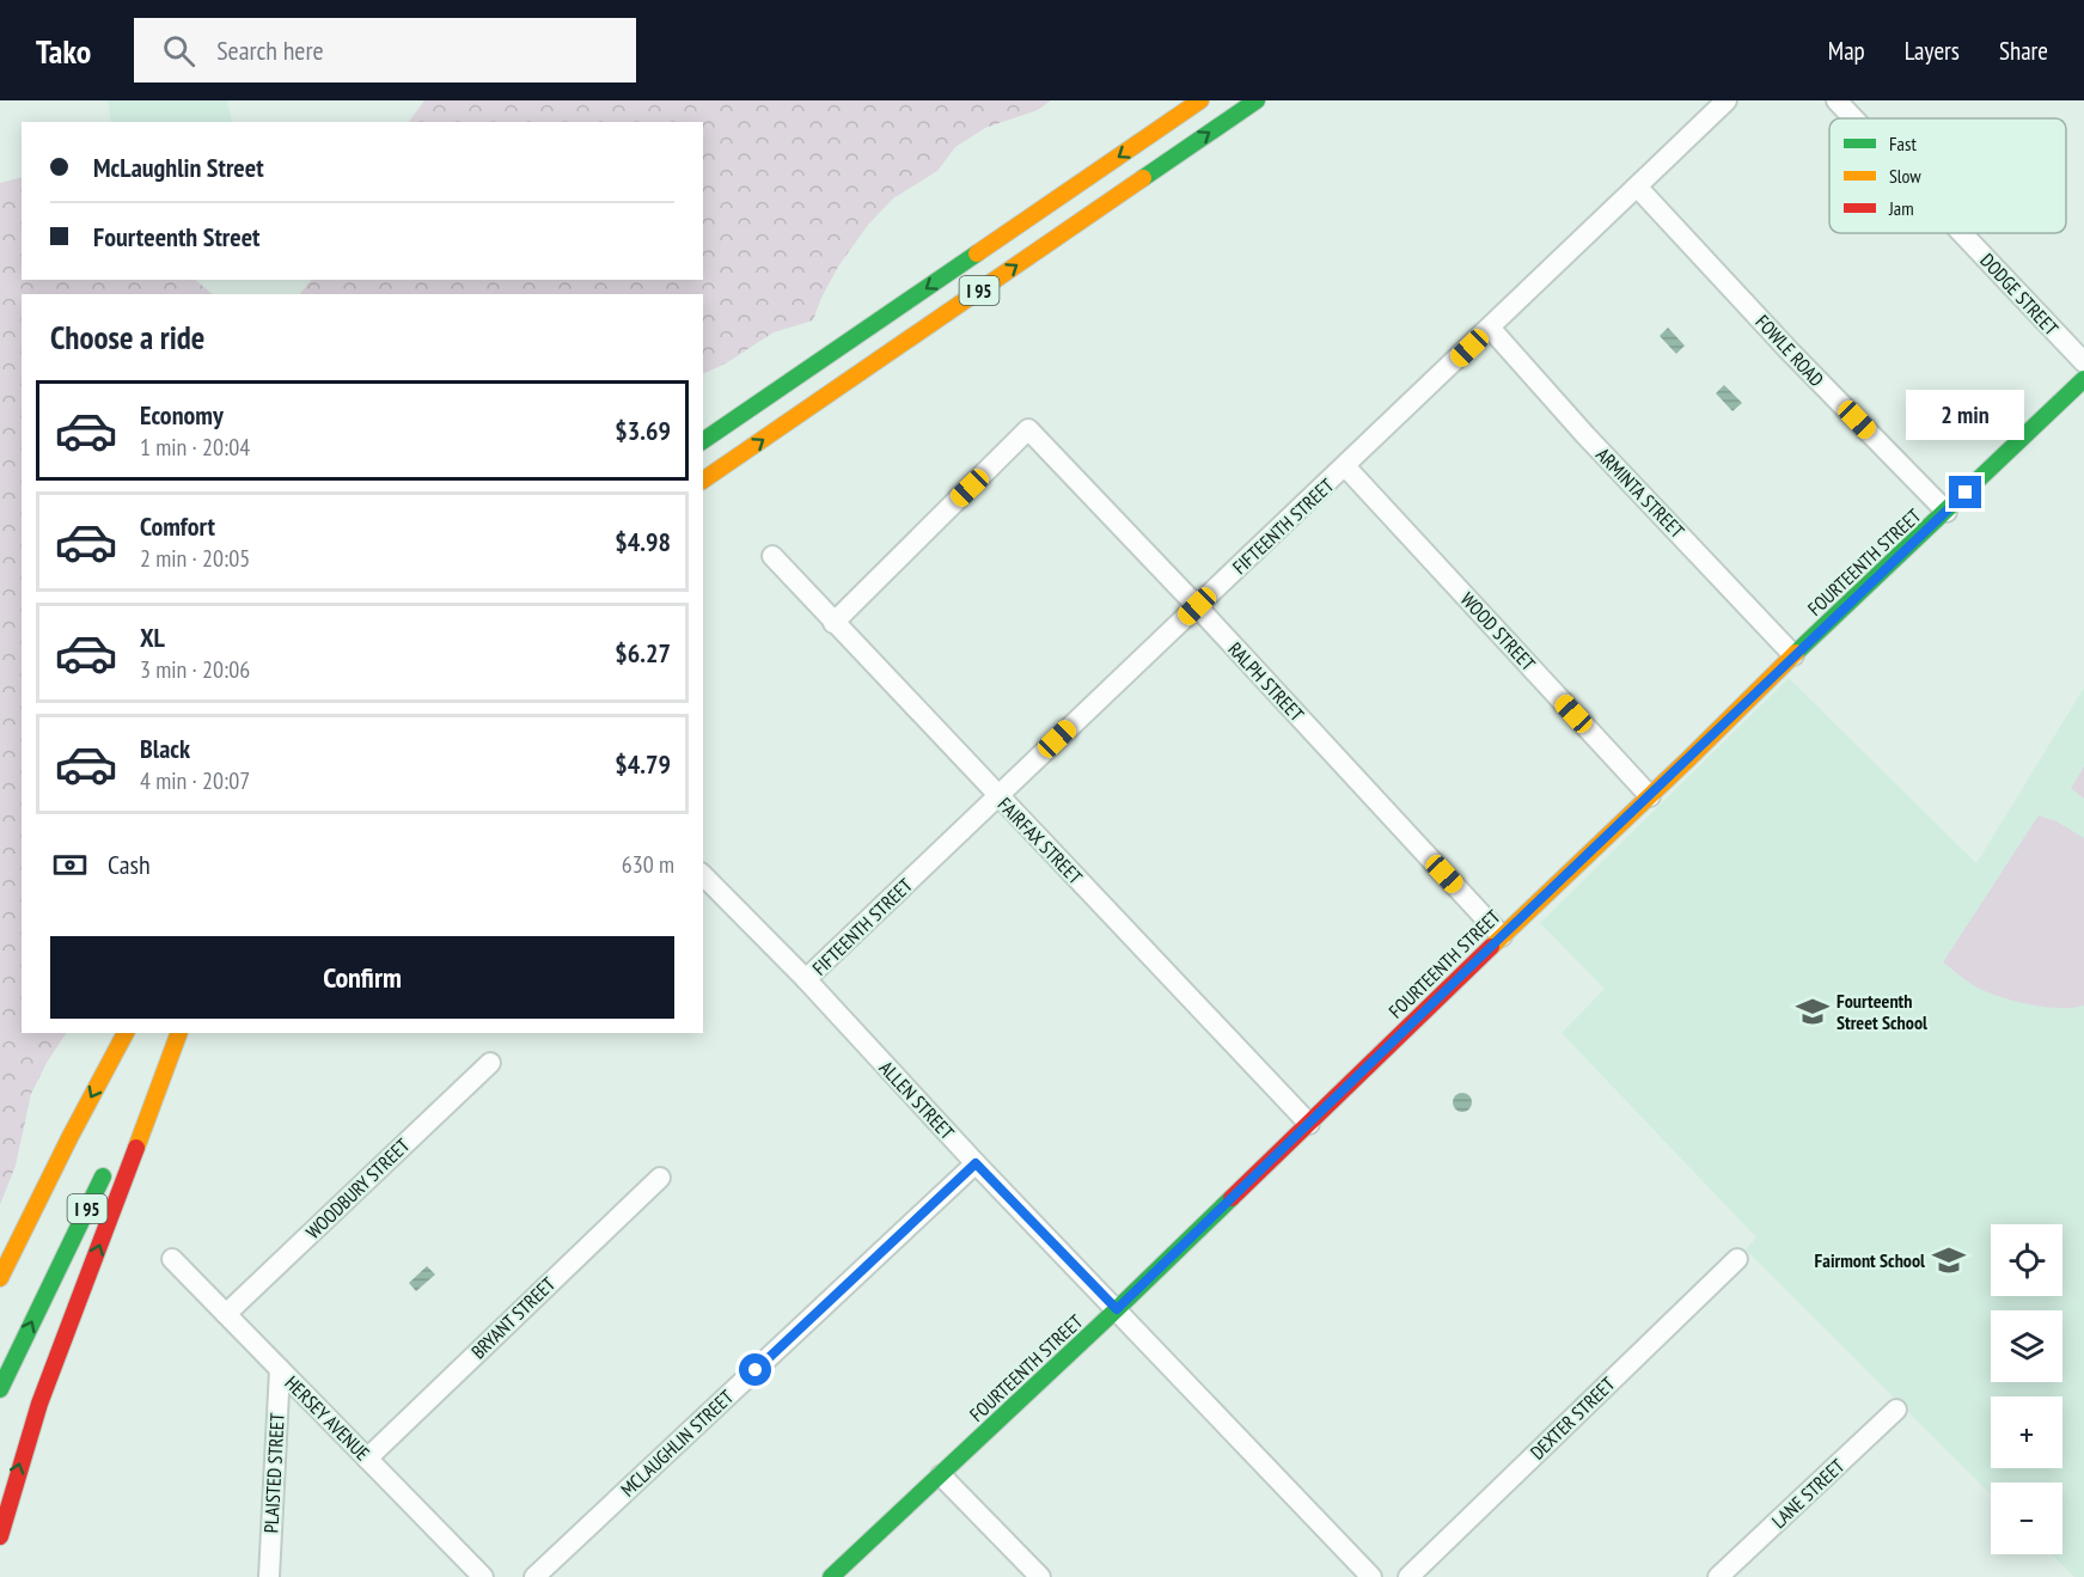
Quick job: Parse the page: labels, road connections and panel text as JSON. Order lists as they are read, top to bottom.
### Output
{
  "streets": {
    "main road": ["I 95", "FOURTEENTH STREET"],
    "street": [
      "DODGE STREET",
      "FOWLE ROAD",
      "ARMINTA STREET",
      "FIFTEENTH STREET",
      "WOOD STREET",
      "RALPH STREET",
      "FAIRFAX STREET",
      "ALLEN STREET",
      "WOODBURY STREET",
      "BRYANT STREET",
      "HERSEY AVENUE",
      "DEXTER STREET",
      "MCLAUGHLIN STREET",
      "PLAISTED STREET",
      "LANE STREET"
    ]
  },
  "crossings": [
    ["FOWLE ROAD", "FIFTEENTH STREET"],
    ["FOWLE ROAD", "FOURTEENTH STREET"],
    ["ARMINTA STREET", "FIFTEENTH STREET"],
    ["ARMINTA STREET", "FOURTEENTH STREET"],
    ["FIFTEENTH STREET", "WOOD STREET"],
    ["FIFTEENTH STREET", "RALPH STREET"],
    ["FIFTEENTH STREET", "FAIRFAX STREET"],
    ["FIFTEENTH STREET", "ALLEN STREET"],
    ["FOURTEENTH STREET", "WOOD STREET"],
    ["FOURTEENTH STREET", "RALPH STREET"],
    ["FOURTEENTH STREET", "FAIRFAX STREET"],
    ["FOURTEENTH STREET", "ALLEN STREET"],
    ["RALPH STREET", "FAIRFAX STREET"],
    ["ALLEN STREET", "MCLAUGHLIN STREET"],
    ["WOODBURY STREET", "HERSEY AVENUE"],
    ["BRYANT STREET", "HERSEY AVENUE"],
    ["HERSEY AVENUE", "PLAISTED STREET"]
  ],
  "places": {
    "school or university": ["Fourteenth Street School", "Fairmont School"]
  },
  "legend": ["Fast", "Slow", "Jam"],
  "page": {
    "header": "Tako",
    "search": "Search here",
    "nav": ["Map", "Layers", "Share"],
    "banner": ["McLaughlin Street", "Fourteenth Street"],
    "heading": "Choose a ride",
    "list": [
      {
        "name": "Economy",
        "note": "1 min · 20:04",
        "value": "$3.69"
      },
      {
        "name": "Comfort",
        "note": "2 min · 20:05",
        "value": "$4.98"
      },
      {
        "name": "XL",
        "note": "3 min · 20:06",
        "value": "$6.27"
      },
      {
        "name": "Black",
        "note": "4 min · 20:07",
        "value": "$4.79"
      }
    ],
    "bubble": "2 min",
    "pay": ["Cash", "630 m"],
    "buttons": "Confirm",
    "map_buttons": ["+", "−"]
  }
}
